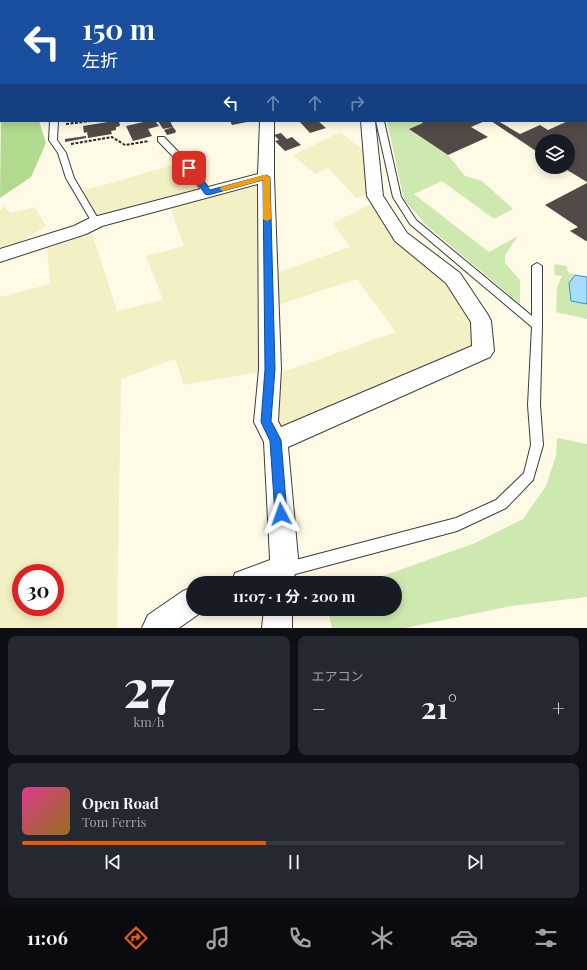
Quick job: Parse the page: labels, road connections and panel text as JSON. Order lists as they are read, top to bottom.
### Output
{
  "page": {
    "turn": ["150 m", "左折"],
    "limit": "30",
    "trip": "11:07 · 1 分 · 200 m",
    "tile": [
      ["27", "km/h"],
      "エアコン"
    ],
    "heat": ["−", "21°", "+"],
    "song": ["Open Road", "Tom Ferris"],
    "tabs": "11:06"
  }
}
